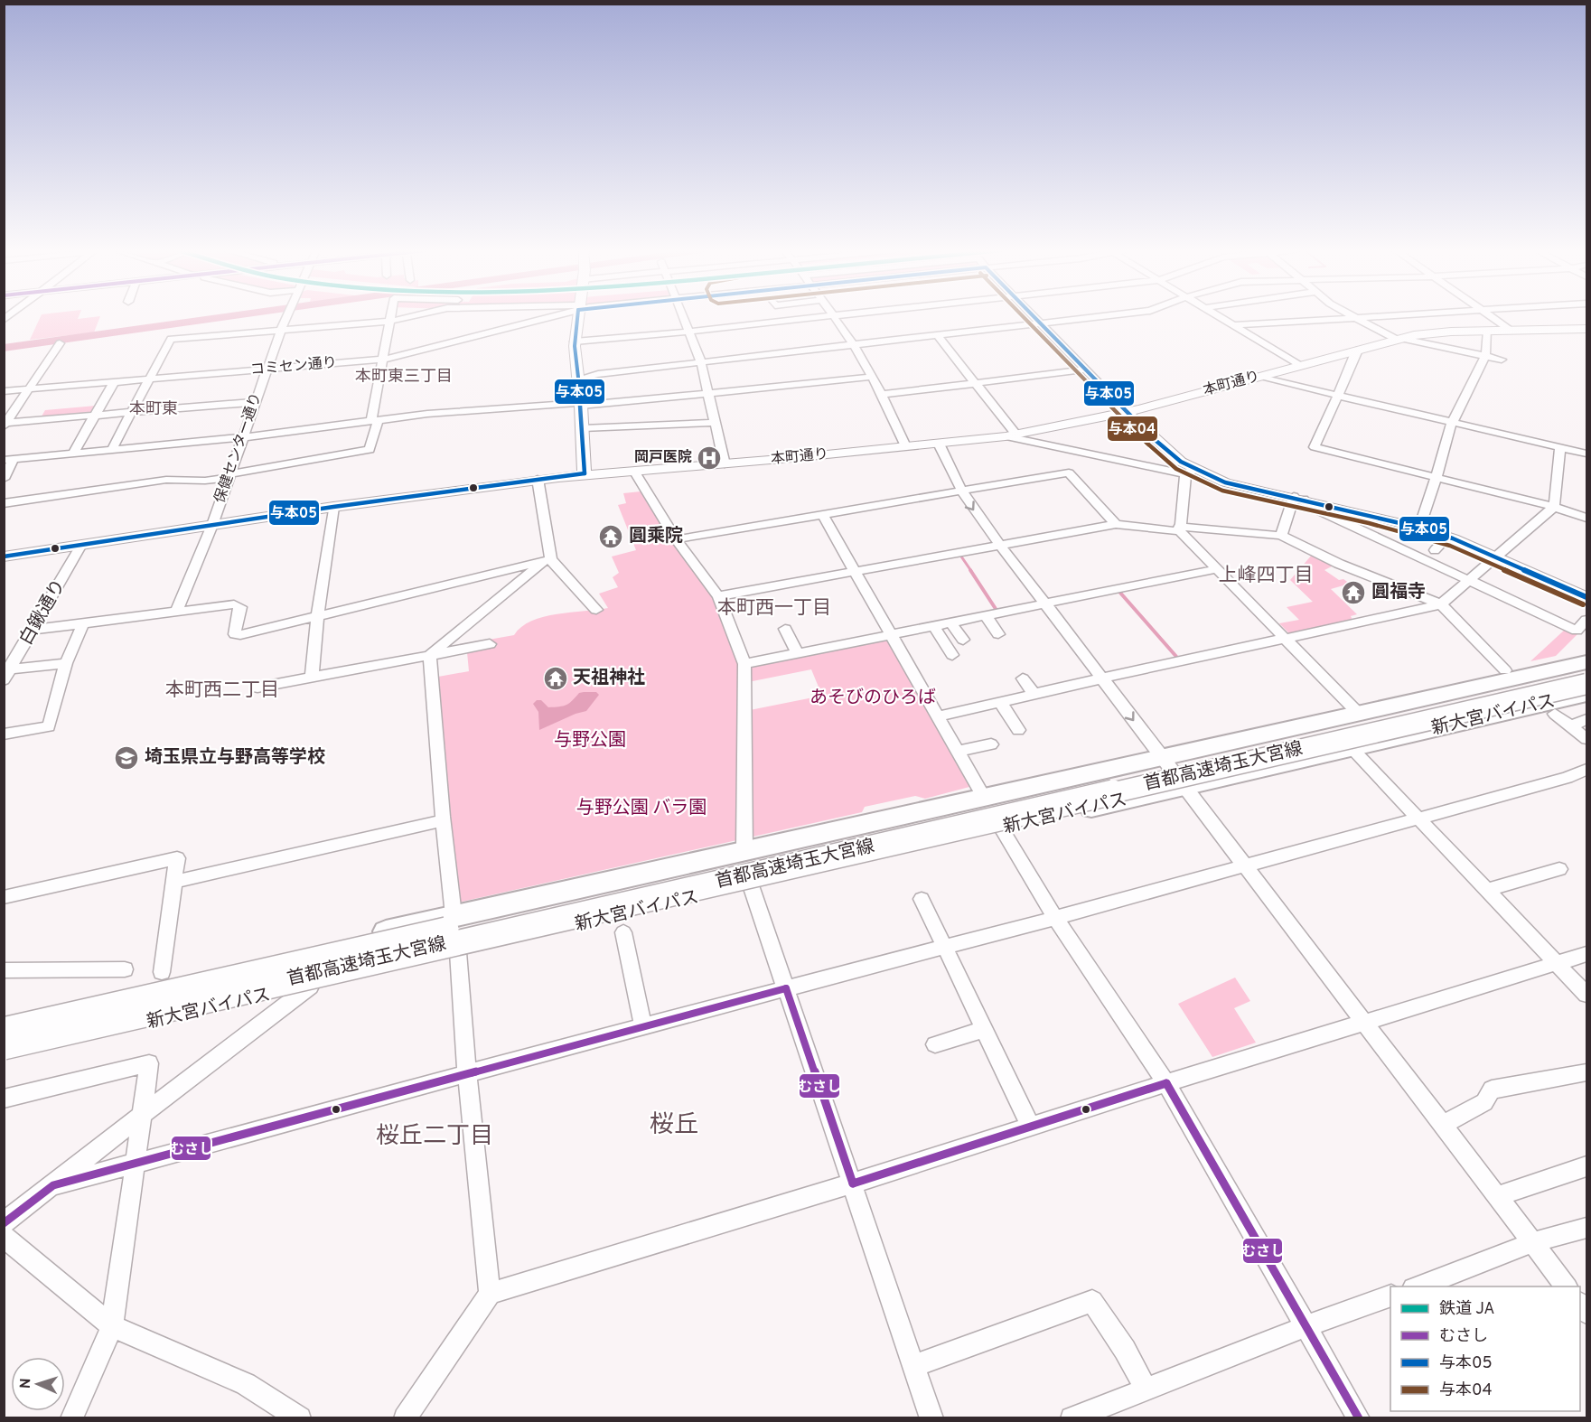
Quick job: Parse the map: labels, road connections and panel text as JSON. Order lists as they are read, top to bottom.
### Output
{
  "streets": {
    "highway": ["新大宮バイパス", "首都高速埼玉大宮線"],
    "main road": ["本町通り"],
    "street": ["コミセン通り", "保健センター通り", "白鍬通り"]
  },
  "crossings": [
    ["コミセン通り", "保健センター通り"],
    ["本町通り", "保健センター通り"],
    ["本町通り", "白鍬通り"]
  ],
  "districts": [
    "本町東三丁目",
    "本町東",
    "上峰四丁目",
    "本町西一丁目",
    "本町西二丁目",
    "桜丘",
    "桜丘二丁目"
  ],
  "parks": ["あそびのひろば", "与野公園", "与野公園 バラ園"],
  "places": {
    "hospital": ["岡戸医院"],
    "temple": ["圓乘院", "圓福寺", "天祖神社"],
    "school or university": ["埼玉県立与野高等学校"]
  },
  "lines": ["transit line 与本05", "transit line 与本04", "transit line むさし"],
  "legend": [
    "鉄道 JA",
    "むさし",
    "与本05",
    "与本04"
  ],
  "north": "left"
}
